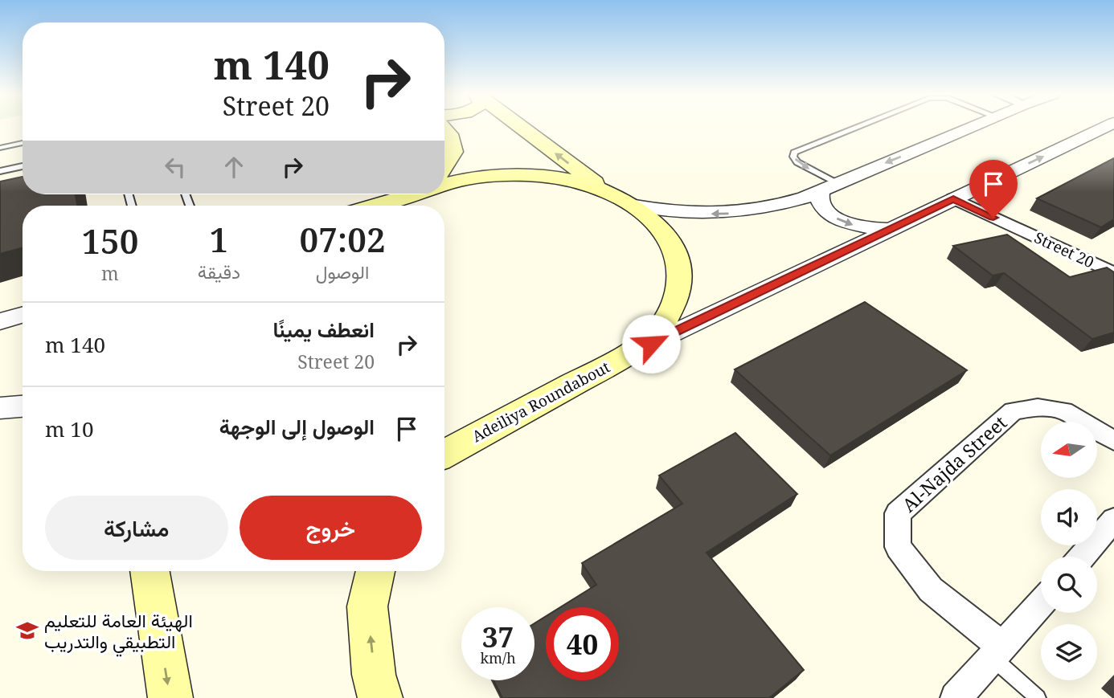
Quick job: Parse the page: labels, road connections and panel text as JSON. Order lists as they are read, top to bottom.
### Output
{
  "streets": {
    "main road": ["Adeiliya Roundabout"],
    "street": ["Street 20", "Al-Najda Street"]
  },
  "places": {
    "school or university": ["الهيئة العامة للتعليم التطبيقي والتدريب"]
  },
  "north": "left",
  "page": {
    "turn": ["140 m", "Street 20"],
    "eta": [
      "07:02",
      "الوصول",
      "1",
      "دقيقة",
      "150",
      "m"
    ],
    "list": [
      {
        "name": "انعطف يمينًا",
        "note": "Street 20",
        "value": "140 m"
      },
      {
        "name": "الوصول إلى الوجهة",
        "value": "10 m"
      }
    ],
    "buttons": ["خروج", "مشاركة"],
    "speed": "37 km/h",
    "limit": "40"
  }
}
